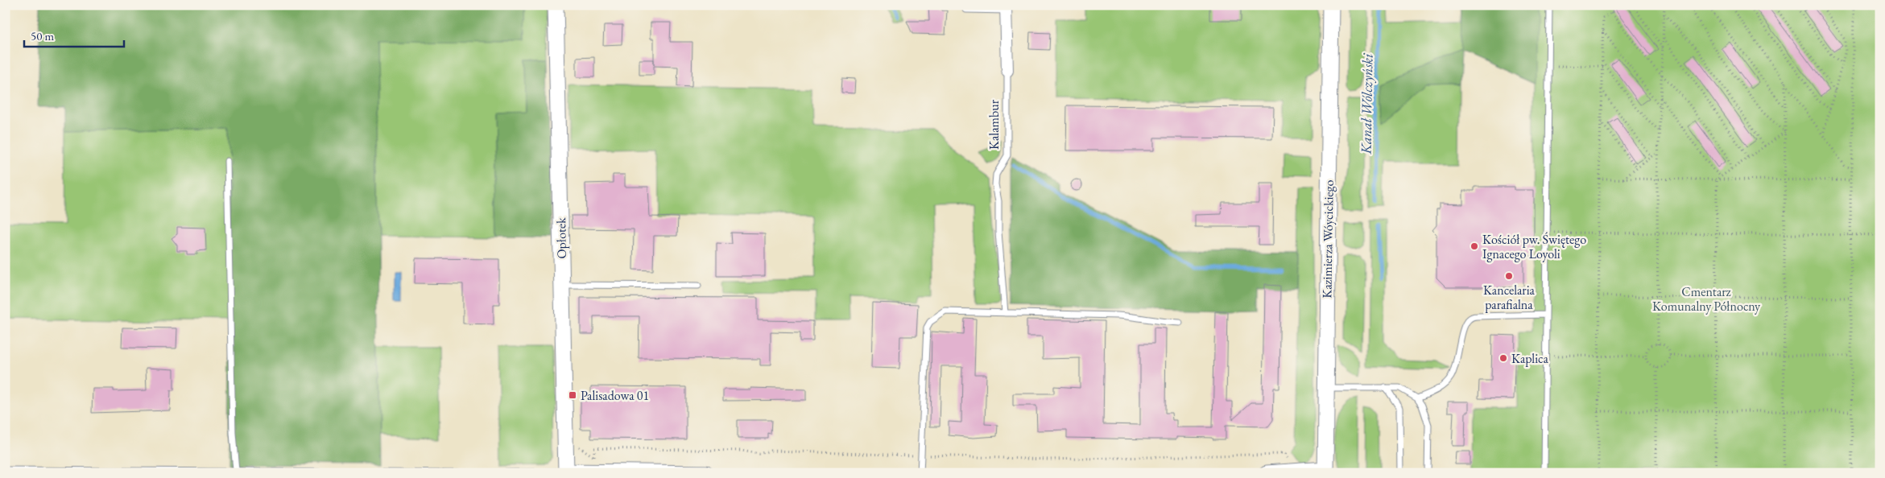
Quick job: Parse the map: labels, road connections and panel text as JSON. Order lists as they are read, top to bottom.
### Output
{
  "streets": {
    "street": ["Kalambur", "Opłotek", "Kazimierza Wóycickiego"]
  },
  "water": ["Kanał Wólczyński"],
  "parks": ["Cmentarz Komunalny Północny"],
  "places": {
    "other": ["Kościół pw. Świętego Ignacego Loyoli", "Kancelaria parafialna", "Kaplica"],
    "transit": ["Palisadowa 01"]
  },
  "scale_bar": "50 m"
}
